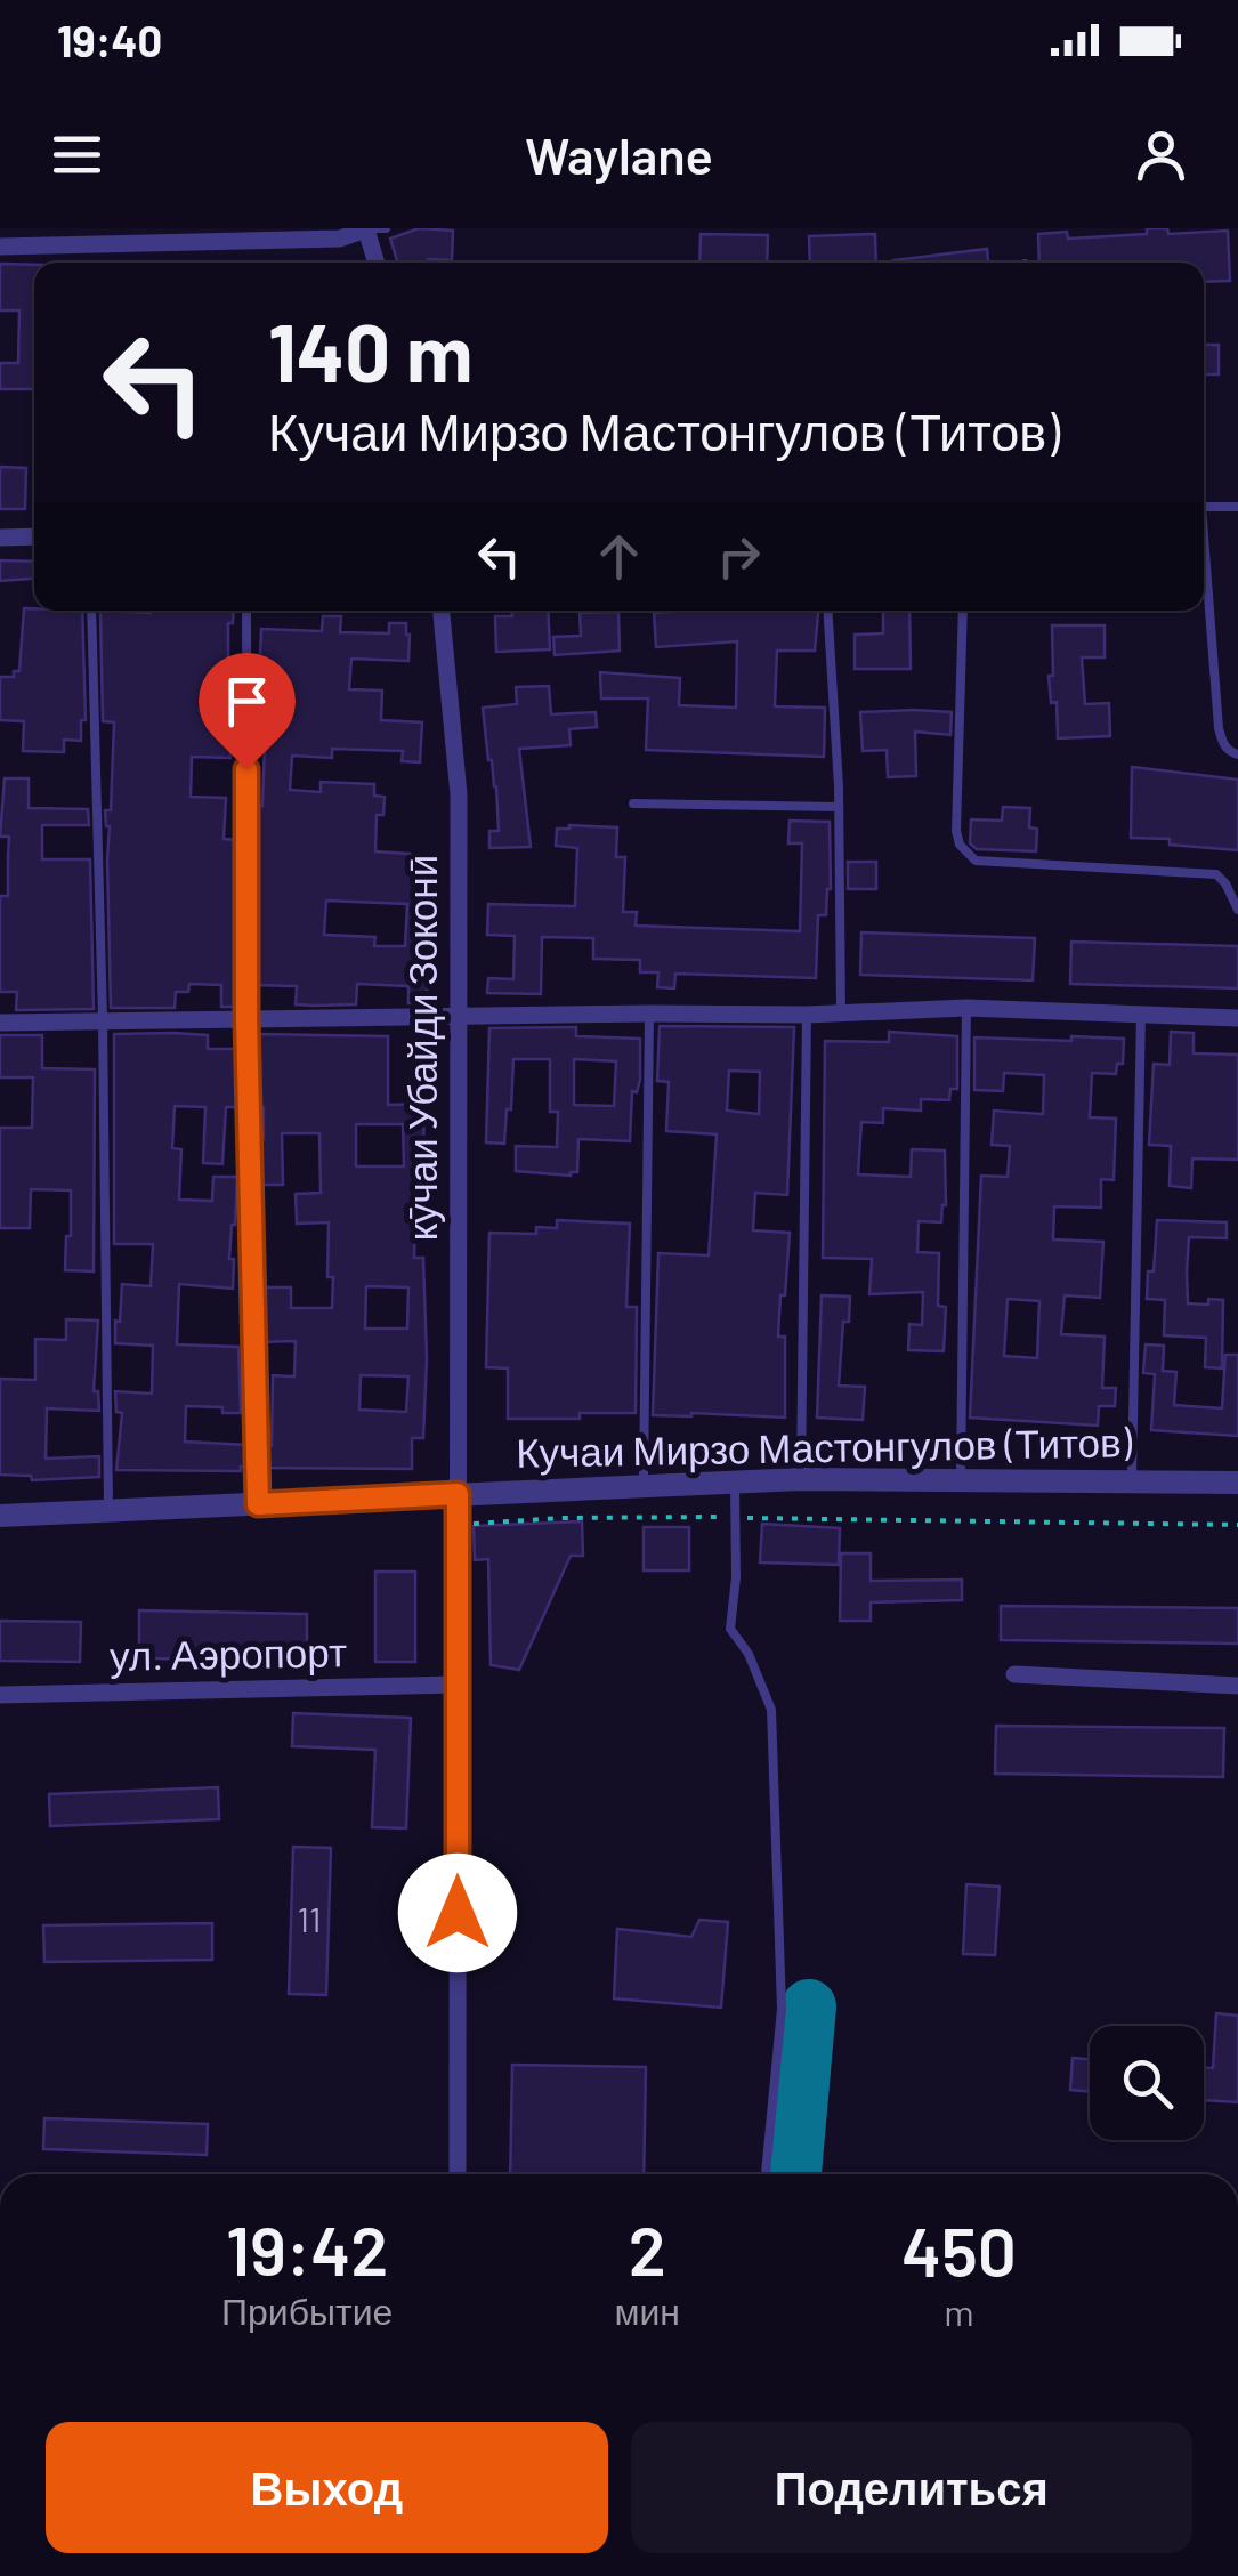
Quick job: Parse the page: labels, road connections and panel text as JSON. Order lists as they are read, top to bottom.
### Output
{
  "streets": {
    "street": ["кӯчаи Убайди Зоконӣ", "Кучаи Мирзо Мастонгулов (Титов)", "ул. Аэропорт"]
  },
  "crossings": [
    ["кӯчаи Убайди Зоконӣ", "Кучаи Мирзо Мастонгулов (Титов)"],
    ["кӯчаи Убайди Зоконӣ", "ул. Аэропорт"]
  ],
  "house_numbers": ["11"],
  "page": {
    "status": "19:40",
    "header": "Waylane",
    "turn": ["140 m", "Кучаи Мирзо Мастонгулов (Титов)"],
    "eta": [
      "19:42",
      "Прибытие",
      "2",
      "мин",
      "450",
      "m"
    ],
    "buttons": ["Выход", "Поделиться"]
  }
}
